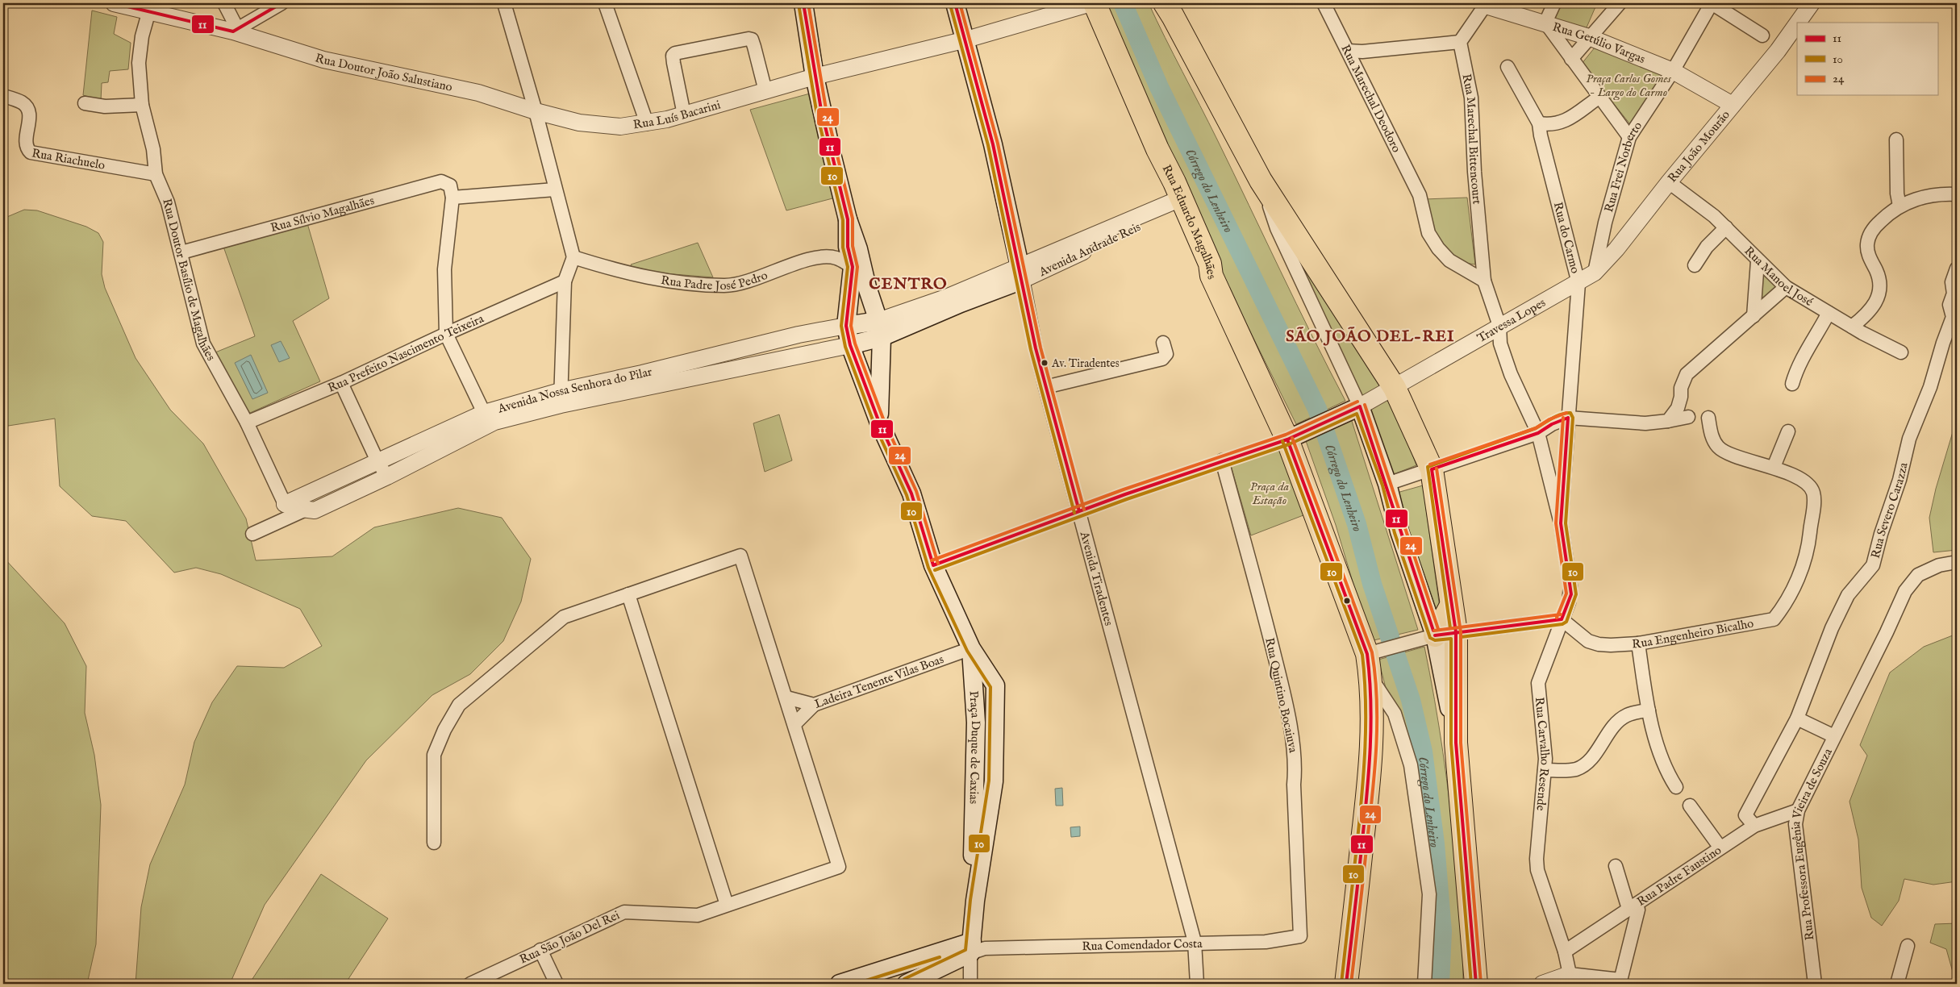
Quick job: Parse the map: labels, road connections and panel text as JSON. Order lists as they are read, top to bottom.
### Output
{
  "streets": {
    "highway": ["Rua Eduardo Magalhães"],
    "main road": [
      "Avenida Andrade Reis",
      "Avenida Nossa Senhora do Pilar",
      "Avenida Tiradentes",
      "Praça Duque de Caxias"
    ],
    "street": [
      "Rua Getúlio Vargas",
      "Rua Doutor João Salustiano",
      "Rua Marechal Deodoro",
      "Rua Luís Bacarini",
      "Rua Marechal Bittencourt",
      "Rua João Mourão",
      "Rua Riachuelo",
      "Rua Frei Norberto",
      "Rua Sílvio Magalhães",
      "Rua do Carmo",
      "Rua Manoel José",
      "Rua Padre José Pedro",
      "Rua Doutor Basílio de Magalhães",
      "Travessa Lopes",
      "Rua Prefeito Nascimento Teixeira",
      "Rua Severo Carazza",
      "Rua Engenheiro Bicalho",
      "Ladeira Tenente Vilas Boas",
      "Rua Quintino Bocaiuva",
      "Rua Carvalho Resende",
      "Rua Professora Eugênia Vieira de Souza",
      "Rua Padre Faustino",
      "Rua São João Del Rei",
      "Rua Comendador Costa"
    ]
  },
  "crossings": [
    ["Rua Getúlio Vargas", "Rua João Mourão"],
    ["Rua Getúlio Vargas", "Rua Frei Norberto"],
    ["Rua Doutor João Salustiano", "Rua Luís Bacarini"],
    ["Rua Doutor João Salustiano", "Rua Doutor Basílio de Magalhães"],
    ["Rua Marechal Deodoro", "Rua Marechal Bittencourt"],
    ["Rua Luís Bacarini", "Rua Eduardo Magalhães"],
    ["Rua Luís Bacarini", "Avenida Tiradentes"],
    ["Rua Marechal Bittencourt", "Rua do Carmo"],
    ["Rua Marechal Bittencourt", "Travessa Lopes"],
    ["Rua Marechal Bittencourt", "Rua Carvalho Resende"],
    ["Rua João Mourão", "Rua Frei Norberto"],
    ["Rua João Mourão", "Rua do Carmo"],
    ["Rua João Mourão", "Rua Manoel José"],
    ["Rua João Mourão", "Travessa Lopes"],
    ["Rua Riachuelo", "Rua Doutor Basílio de Magalhães"],
    ["Rua Sílvio Magalhães", "Rua Doutor Basílio de Magalhães"],
    ["Rua Eduardo Magalhães", "Avenida Andrade Reis"],
    ["Rua do Carmo", "Travessa Lopes"],
    ["Rua do Carmo", "Rua Carvalho Resende"],
    ["Avenida Andrade Reis", "Avenida Nossa Senhora do Pilar"],
    ["Avenida Andrade Reis", "Avenida Tiradentes"],
    ["Rua Padre José Pedro", "Praça Duque de Caxias"],
    ["Rua Doutor Basílio de Magalhães", "Rua Prefeito Nascimento Teixeira"],
    ["Rua Doutor Basílio de Magalhães", "Avenida Nossa Senhora do Pilar"],
    ["Avenida Nossa Senhora do Pilar", "Praça Duque de Caxias"],
    ["Rua Severo Carazza", "Rua Padre Faustino"],
    ["Avenida Tiradentes", "Rua Comendador Costa"],
    ["Rua Engenheiro Bicalho", "Rua Carvalho Resende"],
    ["Ladeira Tenente Vilas Boas", "Praça Duque de Caxias"],
    ["Rua Quintino Bocaiuva", "Rua Comendador Costa"],
    ["Praça Duque de Caxias", "Rua Comendador Costa"],
    ["Rua Carvalho Resende", "Rua Padre Faustino"],
    ["Rua Professora Eugênia Vieira de Souza", "Rua Padre Faustino"]
  ],
  "districts": ["CENTRO", "SÃO JOÃO DEL-REI"],
  "water": ["Córrego do Lenheiro"],
  "parks": ["Praça Carlos Gomes - Largo do Carmo", "Praça da Estação"],
  "places": ["Av. Tiradentes"],
  "lines": ["transit line 11", "transit line 24", "transit line 10"],
  "legend": ["11", "10", "24"]
}
